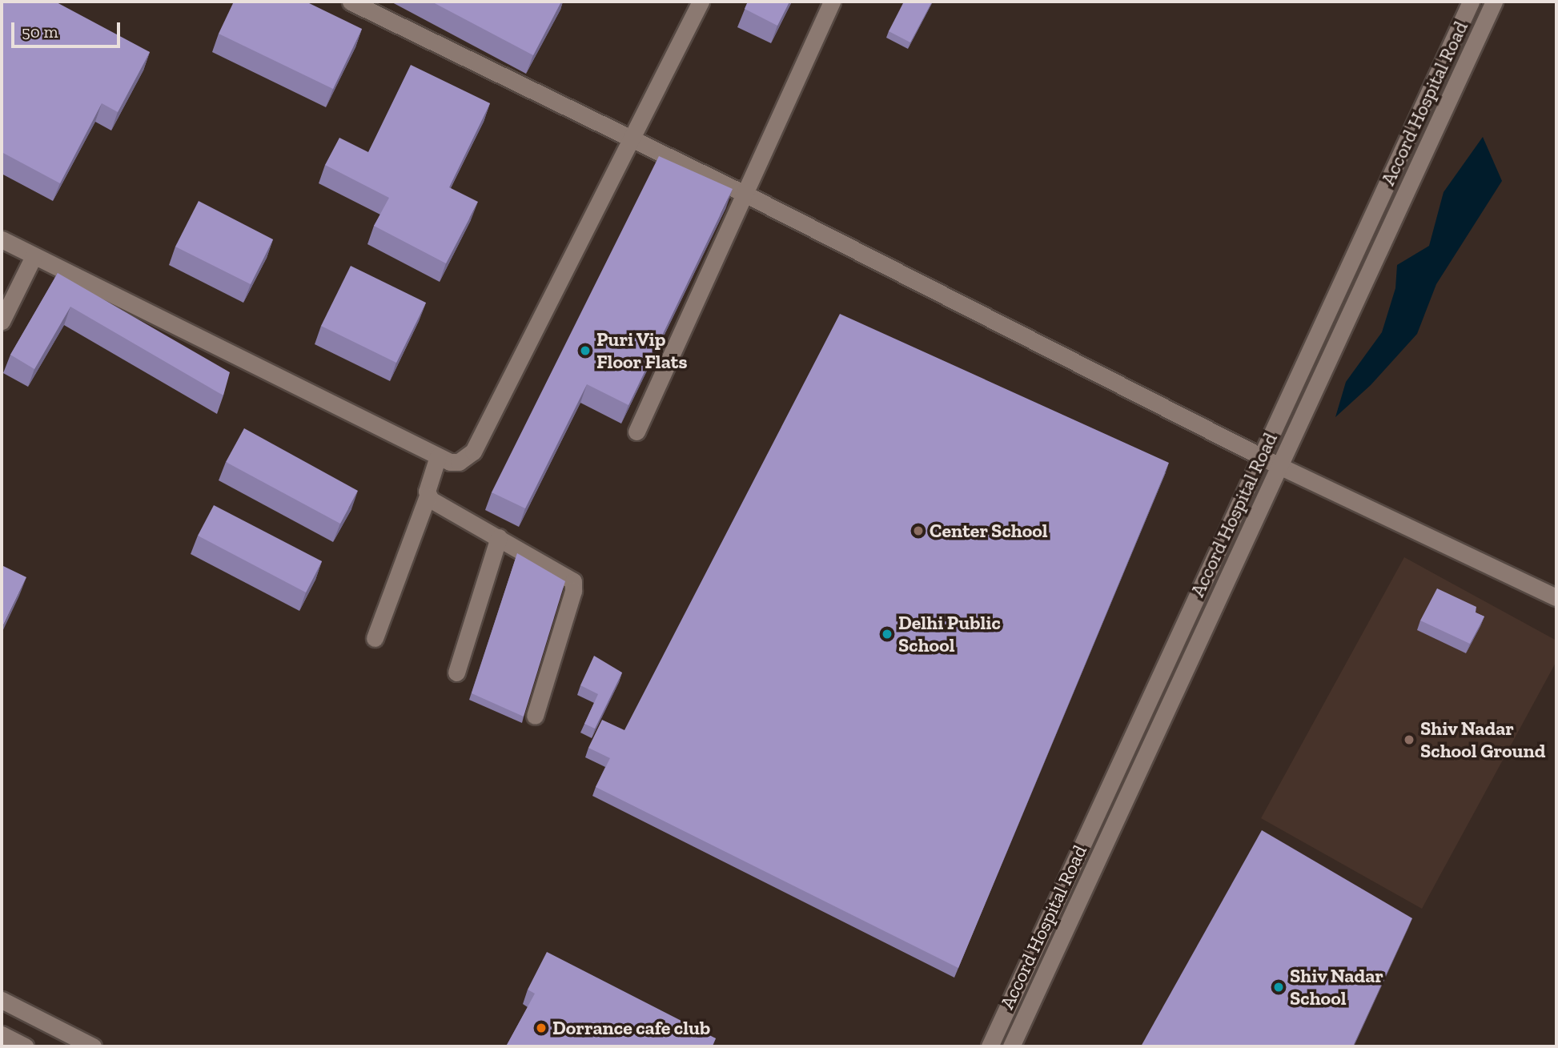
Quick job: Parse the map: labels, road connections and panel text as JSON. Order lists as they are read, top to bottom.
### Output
{
  "streets": {
    "street": ["Accord Hospital Road"]
  },
  "places": [
    "Puri Vip Floor Flats",
    "Center School",
    "Delhi Public School",
    "Shiv Nadar School Ground",
    "Shiv Nadar School",
    "Dorrance cafe club"
  ],
  "scale_bar": "50 m"
}
